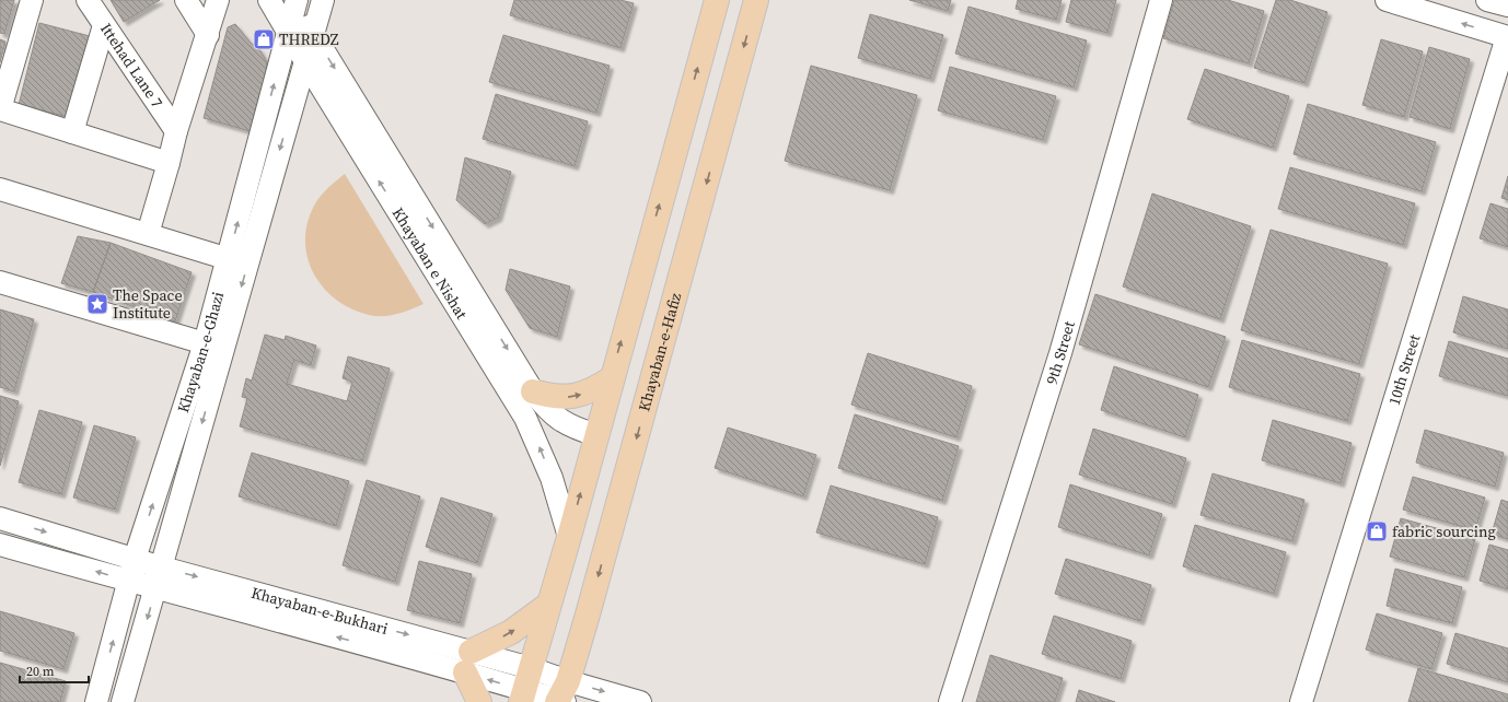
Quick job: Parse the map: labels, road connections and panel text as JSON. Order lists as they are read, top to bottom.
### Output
{
  "streets": {
    "main road": ["Khayaban-e-Hafiz"],
    "street": [
      "Ittehad Lane 7",
      "Khayaban e Nishat",
      "Khayaban-e-Ghazi",
      "9th Street",
      "10th Street",
      "Khayaban-e-Bukhari"
    ]
  },
  "crossings": [
    ["Khayaban e Nishat", "Khayaban-e-Ghazi"],
    ["Khayaban-e-Ghazi", "Khayaban-e-Bukhari"],
    ["Khayaban-e-Hafiz", "Khayaban-e-Bukhari"]
  ],
  "places": {
    "shop": ["THREDZ", "fabric sourcing"],
    "place": ["The Space Institute"]
  },
  "scale_bar": "20 m"
}
